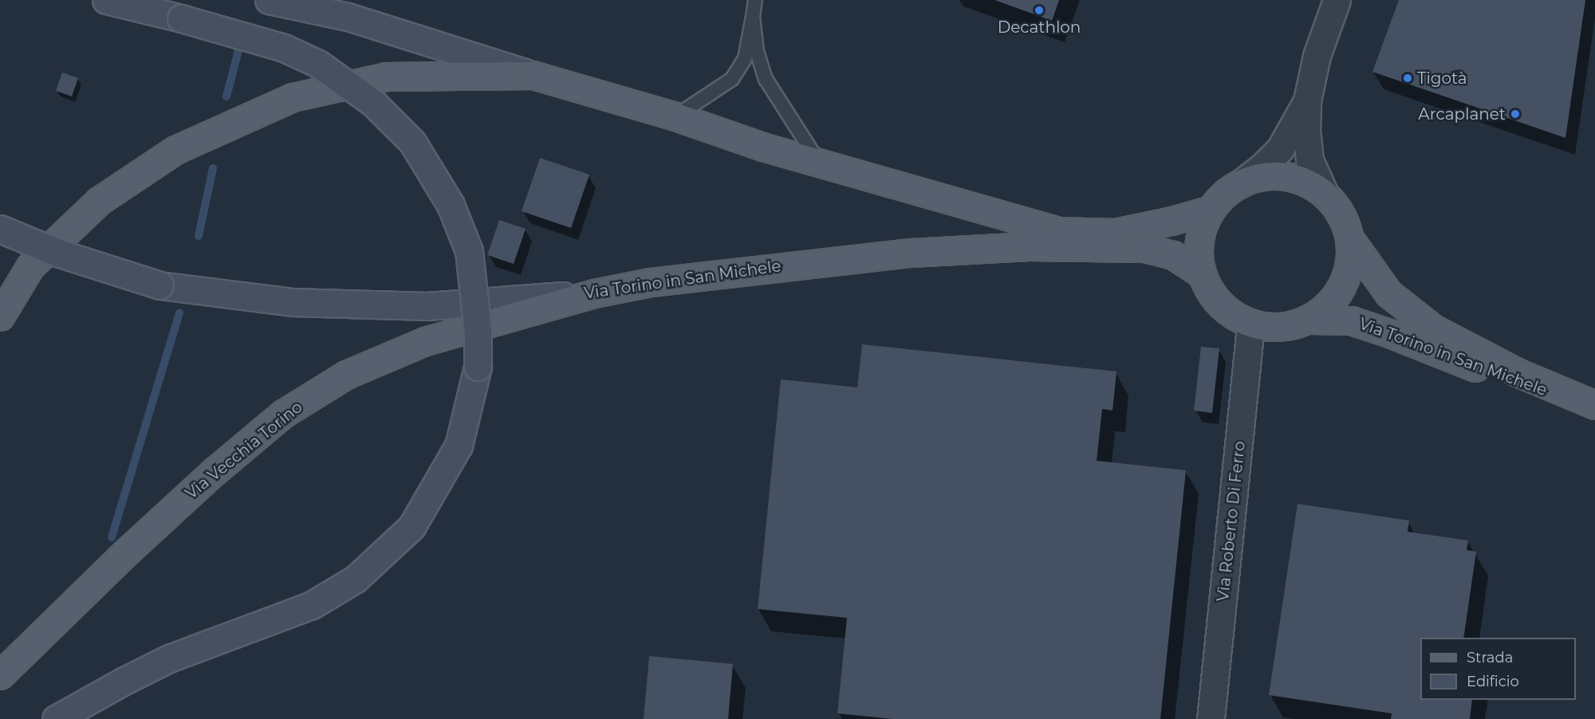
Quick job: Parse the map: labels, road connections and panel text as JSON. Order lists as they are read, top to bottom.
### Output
{
  "streets": {
    "main road": ["Via Torino in San Michele", "Via Vecchia Torino"],
    "street": ["Via Roberto Di Ferro"]
  },
  "crossings": [
    ["Via Torino in San Michele", "Via Vecchia Torino"],
    ["Via Torino in San Michele", "Via Roberto Di Ferro"]
  ],
  "places": ["Decathlon", "Tigotà", "Arcaplanet"],
  "legend": ["Strada", "Edificio"]
}
